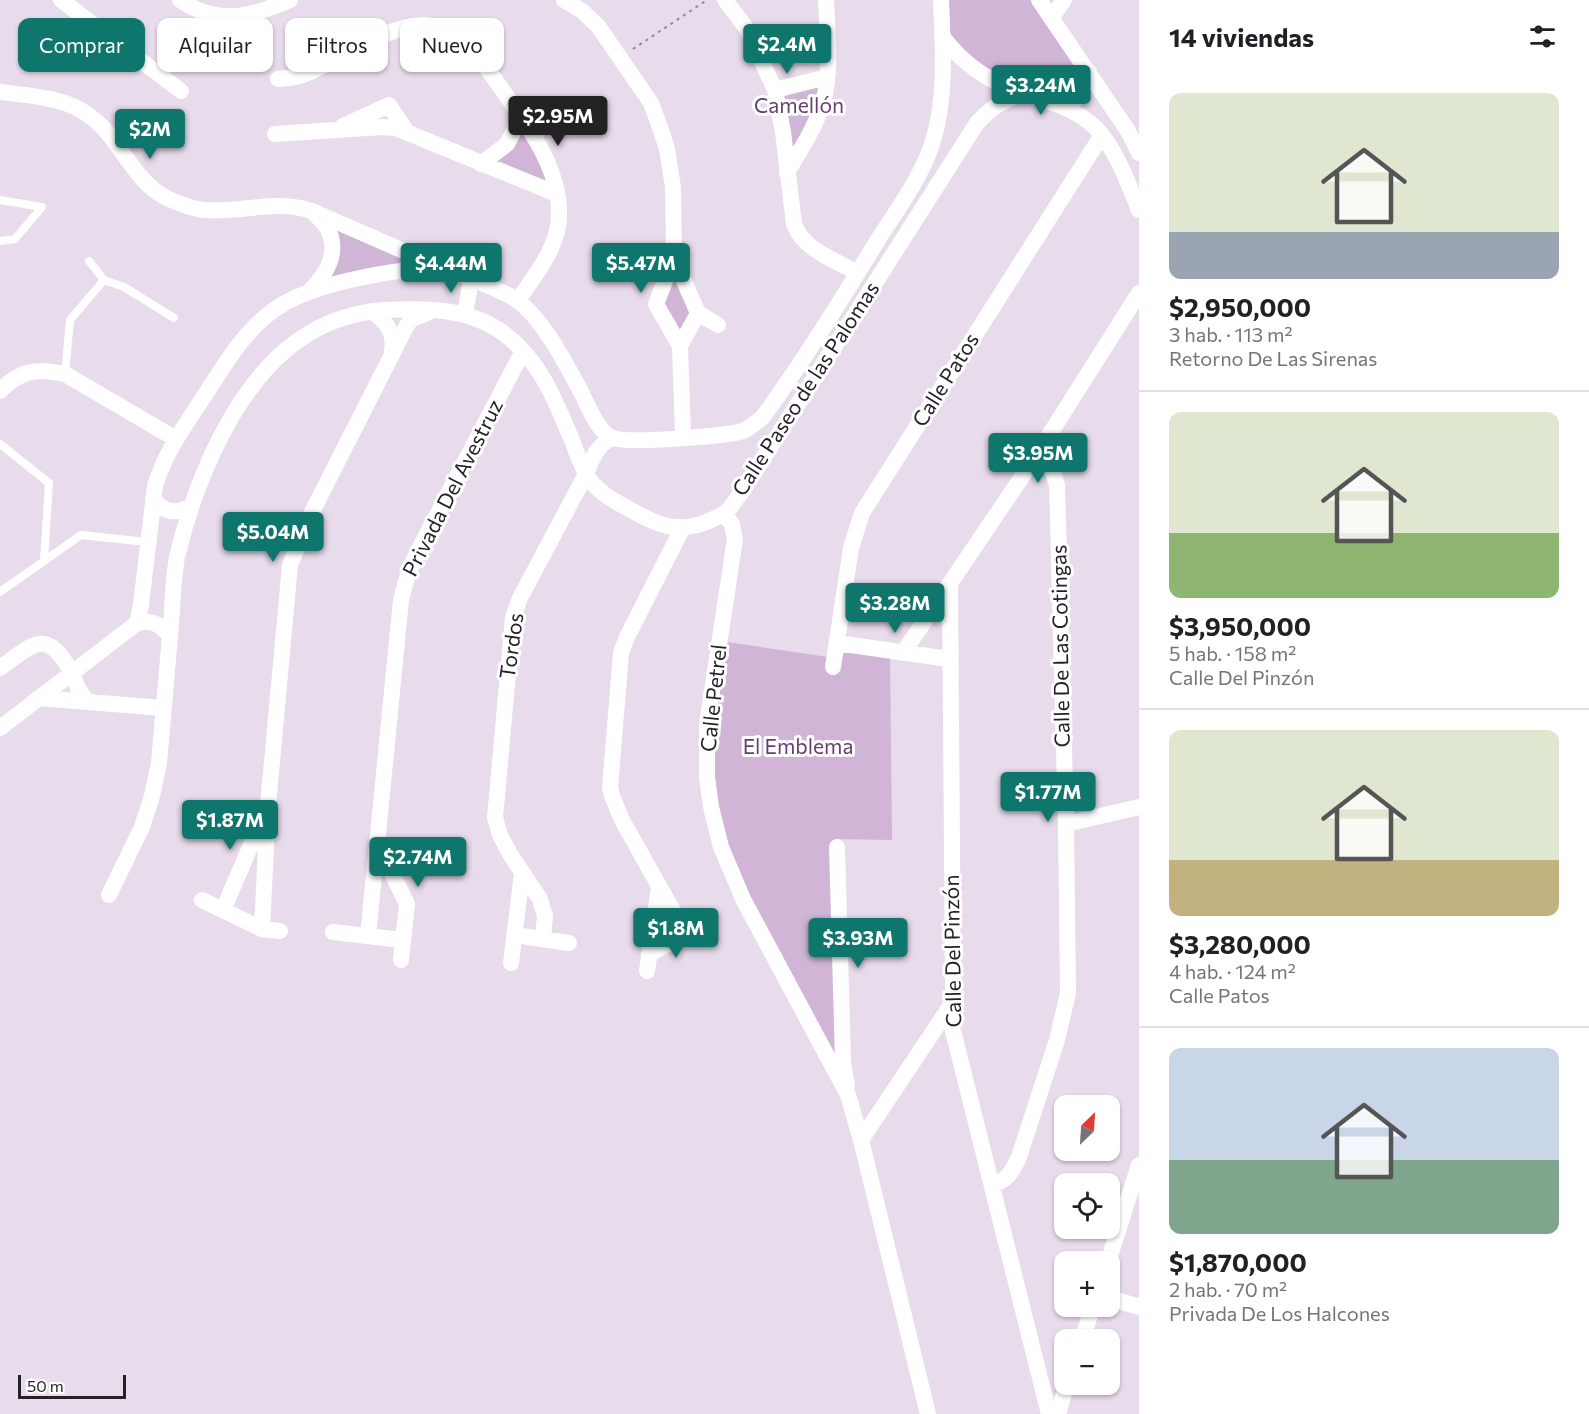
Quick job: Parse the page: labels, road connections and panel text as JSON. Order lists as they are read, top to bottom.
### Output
{
  "streets": {
    "street": [
      "Calle Patos",
      "Calle Paseo de las Palomas",
      "Privada Del Avestruz",
      "Tordos",
      "Calle De Las Cotingas",
      "Calle Petrel",
      "Calle Del Pinzón"
    ]
  },
  "crossings": [
    ["Calle Paseo de las Palomas", "Privada Del Avestruz"],
    ["Calle Paseo de las Palomas", "Tordos"],
    ["Calle Paseo de las Palomas", "Calle Petrel"],
    ["Calle De Las Cotingas", "Calle Del Pinzón"]
  ],
  "parks": ["Camellón", "El Emblema"],
  "scale_bar": "50 m",
  "north": "top right",
  "page": {
    "heading": "14 viviendas",
    "chip": [
      "Comprar",
      "Alquilar",
      "Filtros",
      "Nuevo"
    ],
    "price": [
      "$2.4M",
      "$3.24M",
      "$2.95M",
      "$2M",
      "$4.44M",
      "$5.47M",
      "$3.95M",
      "$5.04M",
      "$3.28M",
      "$1.77M",
      "$1.87M",
      "$2.74M",
      "$1.8M",
      "$3.93M"
    ],
    "list": [
      {
        "name": "$2,950,000",
        "note": "3 hab. · 113 m² · Retorno De Las Sirenas"
      },
      {
        "name": "$3,950,000",
        "note": "5 hab. · 158 m² · Calle Del Pinzón"
      },
      {
        "name": "$3,280,000",
        "note": "4 hab. · 124 m² · Calle Patos"
      },
      {
        "name": "$1,870,000",
        "note": "2 hab. · 70 m² · Privada De Los Halcones"
      }
    ],
    "map_buttons": ["+", "−"],
    "scale": "50 m"
  }
}
